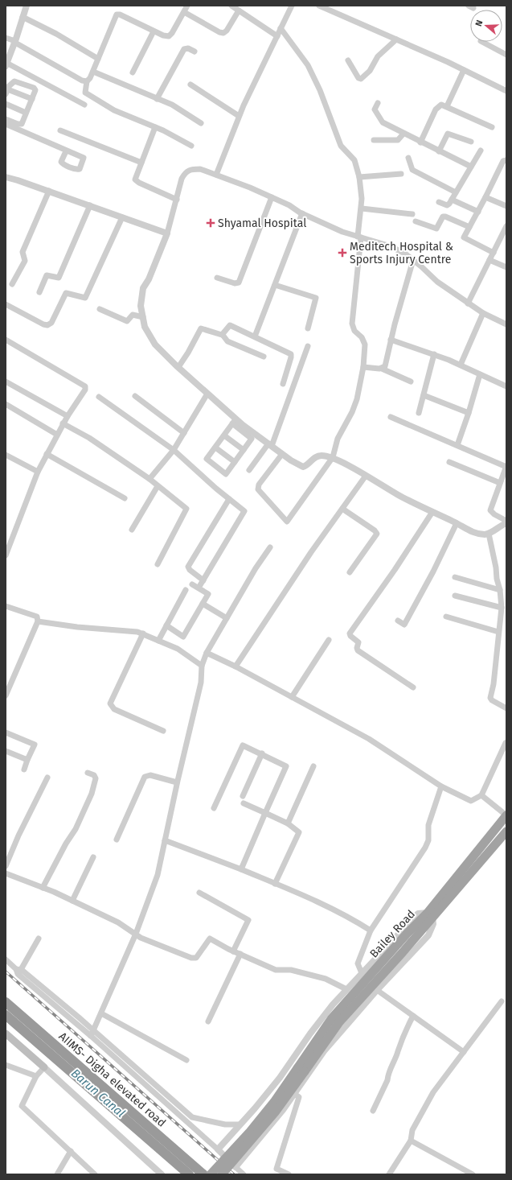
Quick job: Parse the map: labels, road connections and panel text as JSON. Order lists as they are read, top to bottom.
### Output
{
  "streets": {
    "highway": ["Bailey Road", "AIIMS- Digha elevated road"]
  },
  "water": ["Barun Canal"],
  "places": {
    "health": ["Shyamal Hospital", "Meditech Hospital & Sports Injury Centre"]
  },
  "north": "left"
}
